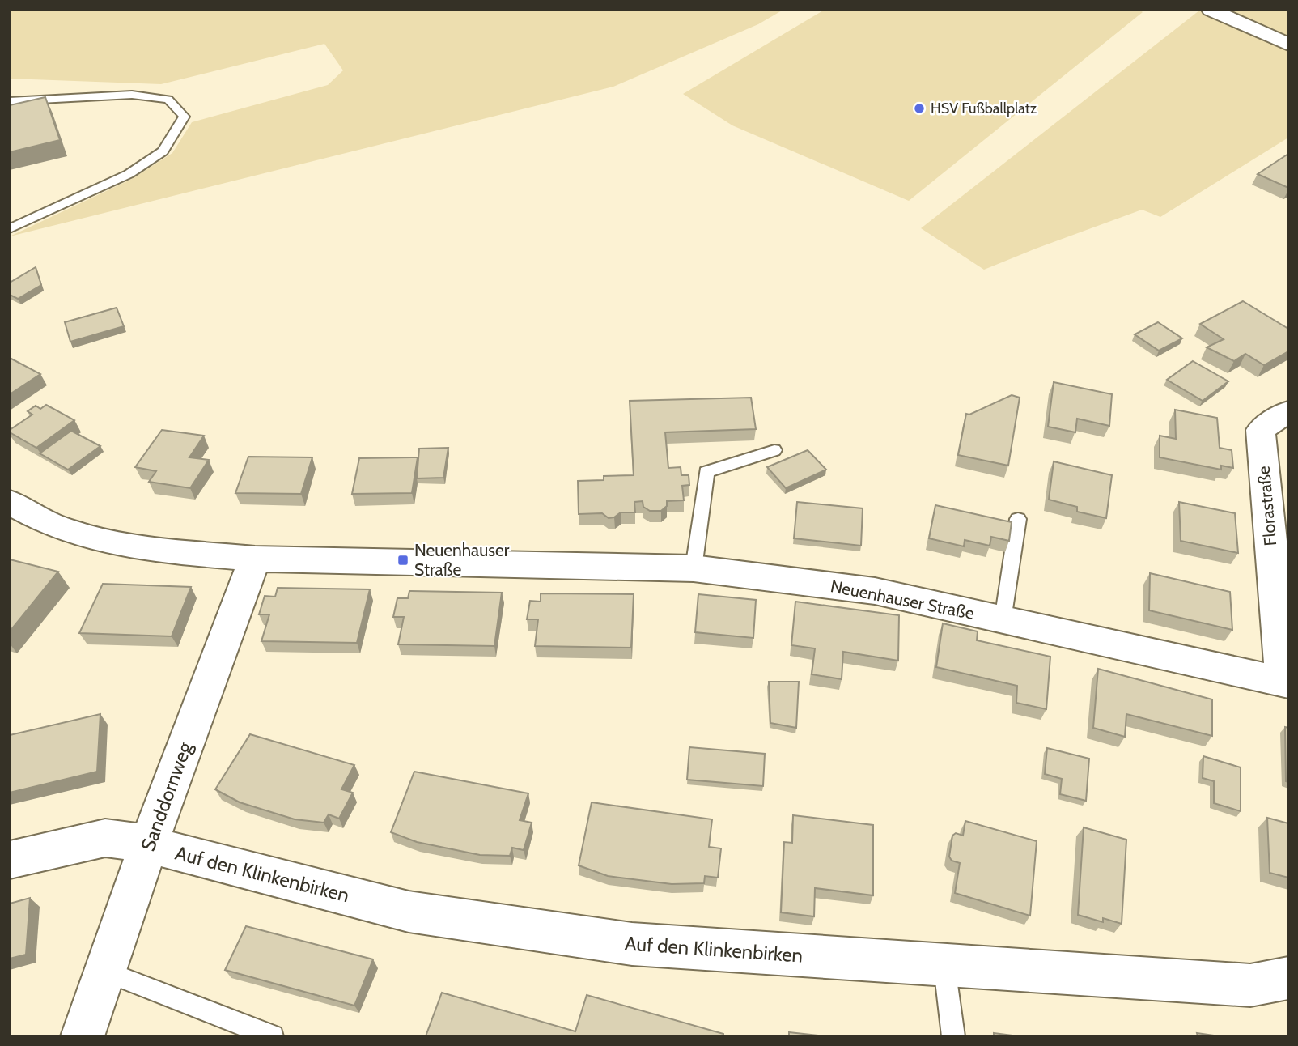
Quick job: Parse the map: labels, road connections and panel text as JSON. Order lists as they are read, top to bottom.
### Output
{
  "streets": {
    "street": [
      "Florastraße",
      "Neuenhauser Straße",
      "Sanddornweg",
      "Auf den Klinkenbirken"
    ]
  },
  "crossings": [
    ["Florastraße", "Neuenhauser Straße"],
    ["Neuenhauser Straße", "Sanddornweg"],
    ["Sanddornweg", "Auf den Klinkenbirken"]
  ],
  "places": {
    "other": ["HSV Fußballplatz"],
    "transit": ["Neuenhauser Straße"]
  }
}
